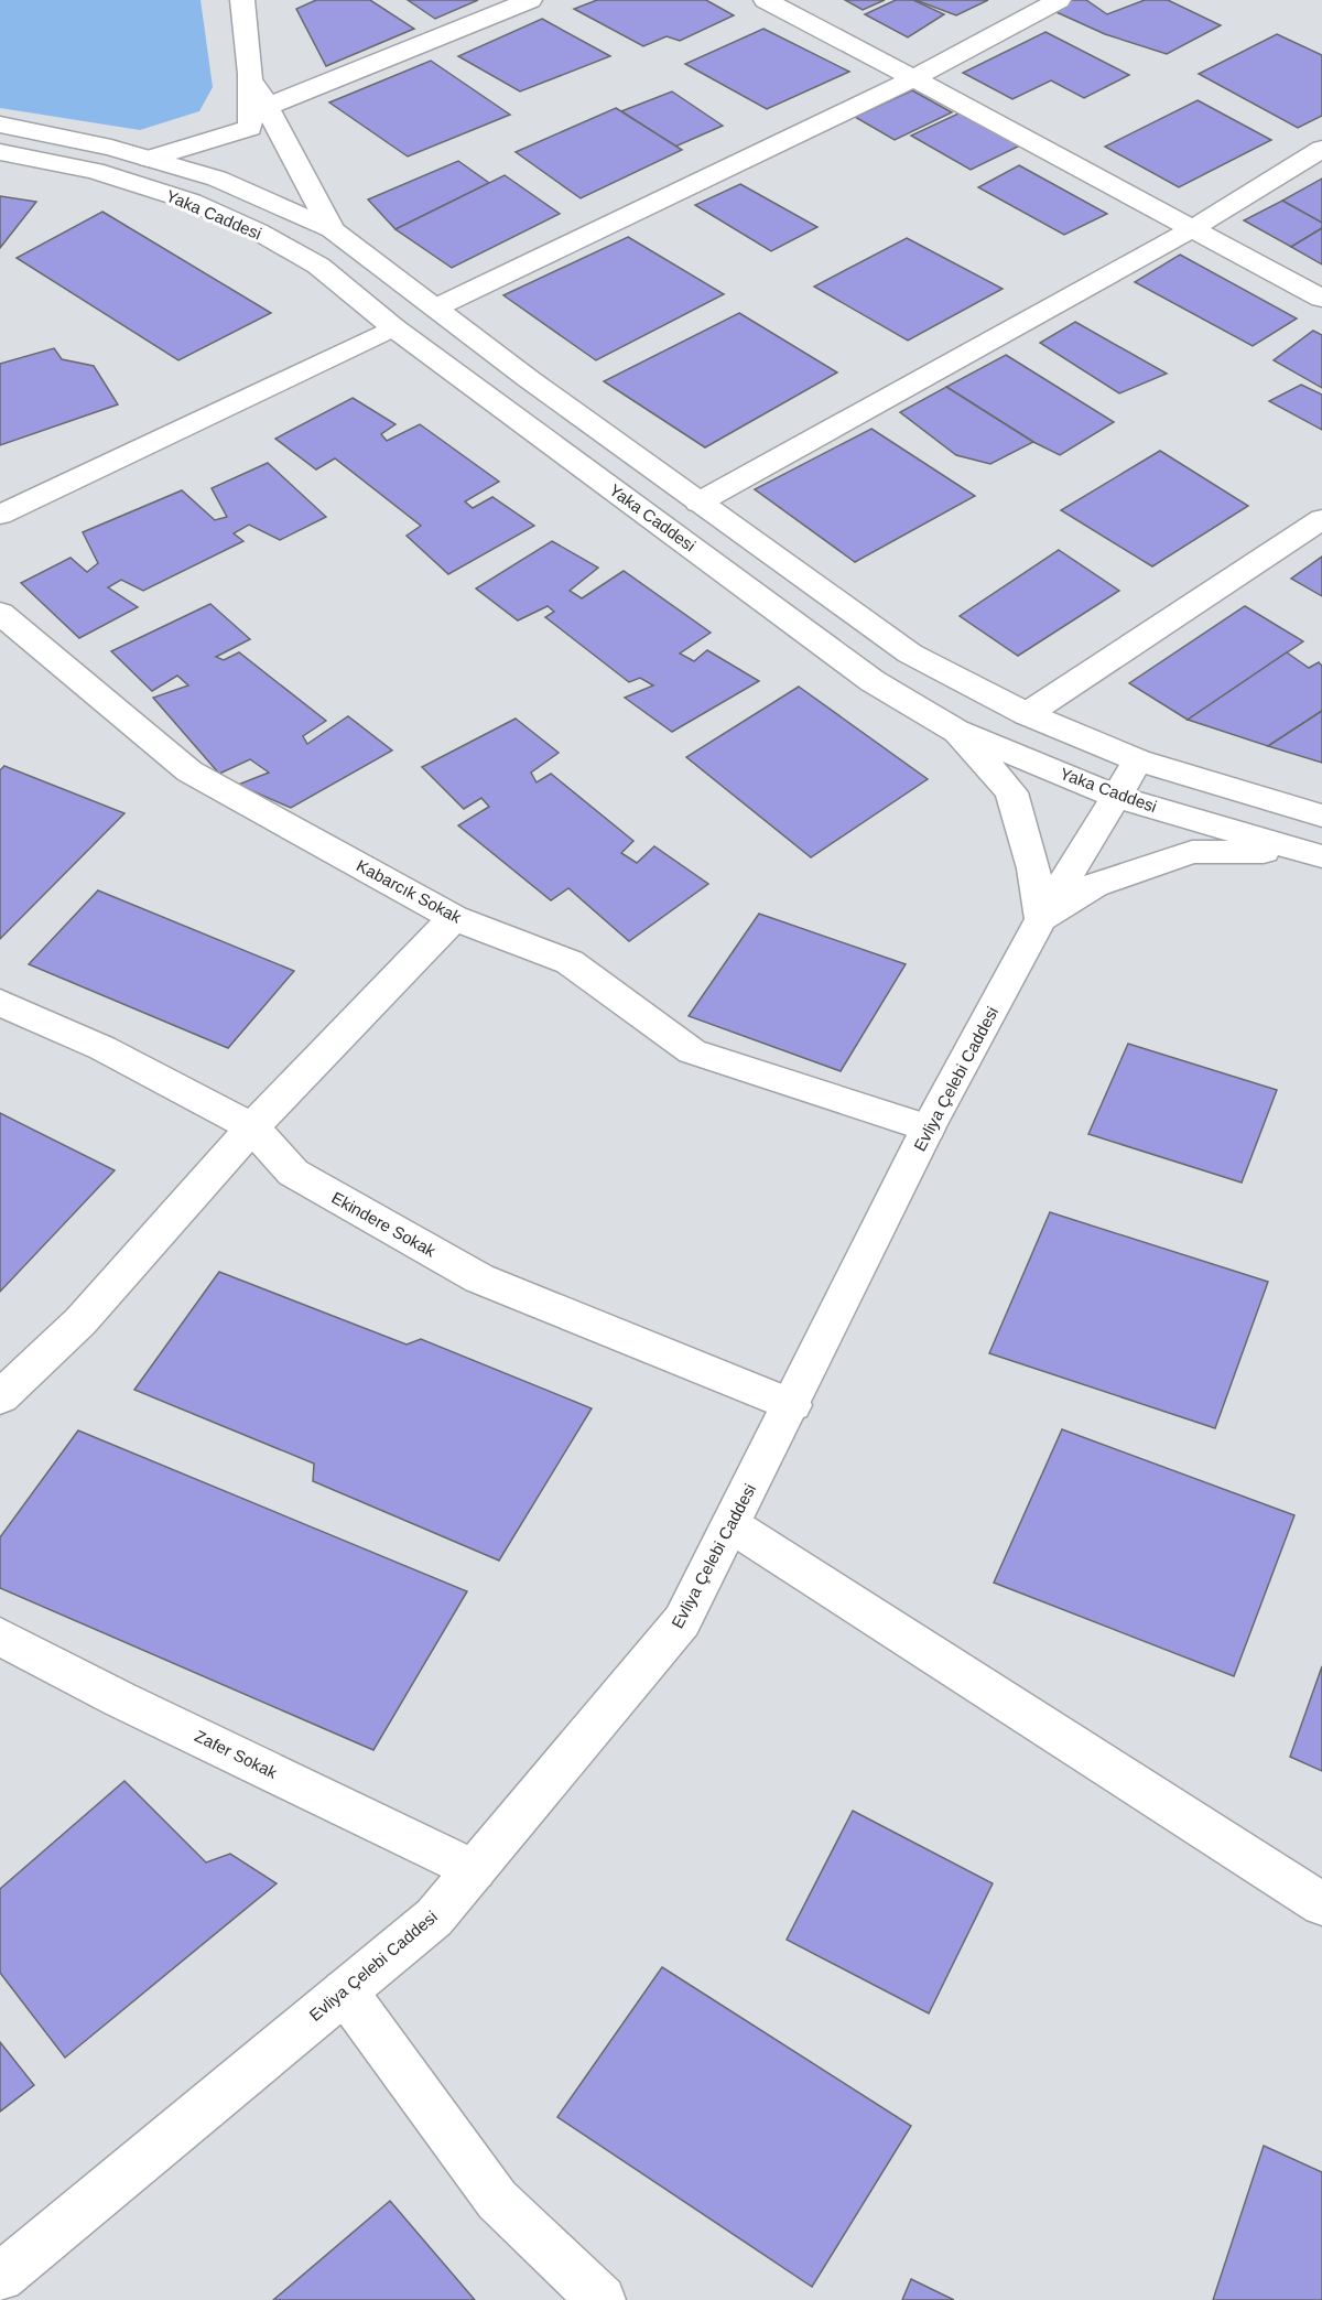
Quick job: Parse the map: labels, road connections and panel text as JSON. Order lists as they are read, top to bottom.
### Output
{
  "streets": {
    "street": [
      "Yaka Caddesi",
      "Kabarcık Sokak",
      "Evliya Çelebi Caddesi",
      "Ekindere Sokak",
      "Zafer Sokak"
    ]
  },
  "crossings": [
    ["Yaka Caddesi", "Evliya Çelebi Caddesi"],
    ["Kabarcık Sokak", "Evliya Çelebi Caddesi"],
    ["Evliya Çelebi Caddesi", "Ekindere Sokak"],
    ["Evliya Çelebi Caddesi", "Zafer Sokak"]
  ]
}
